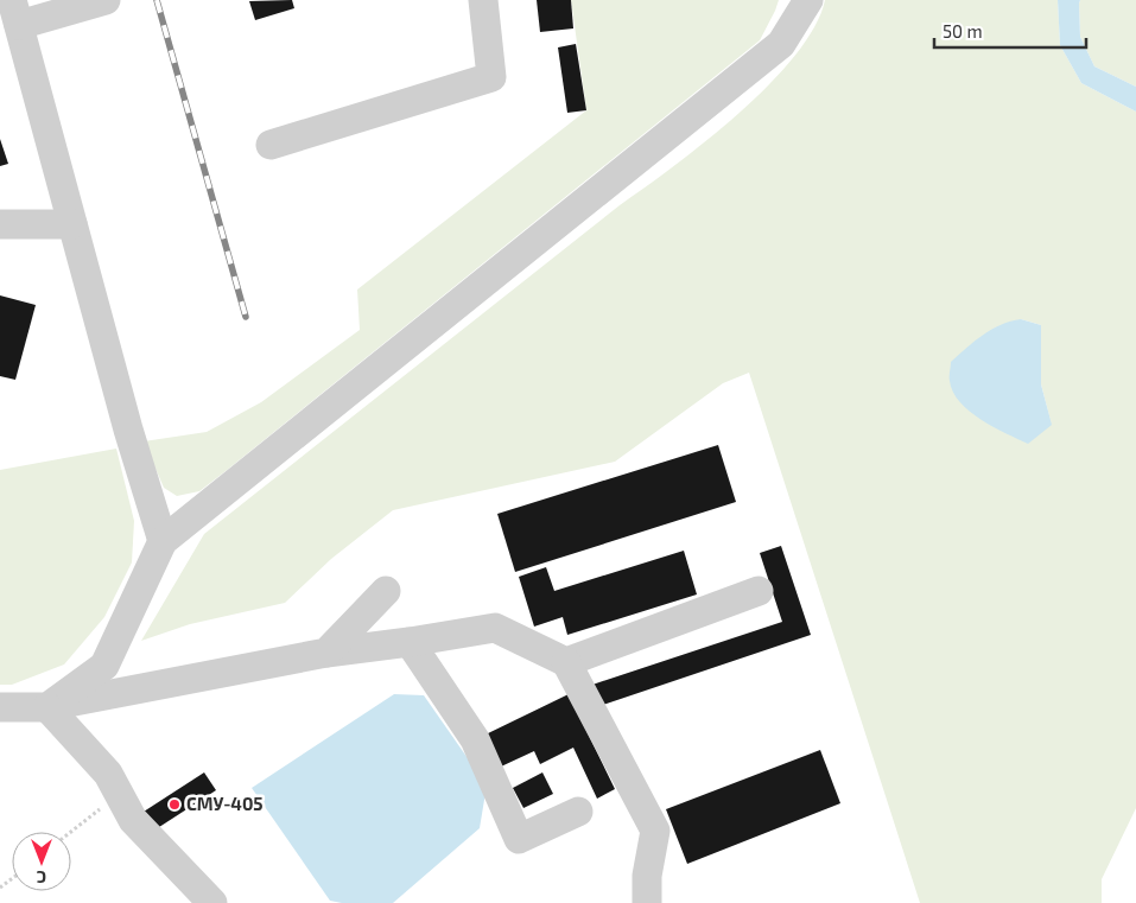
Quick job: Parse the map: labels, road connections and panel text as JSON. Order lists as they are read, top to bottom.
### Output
{
  "places": ["СМУ-405"],
  "scale_bar": "50 m",
  "north": "bottom"
}
